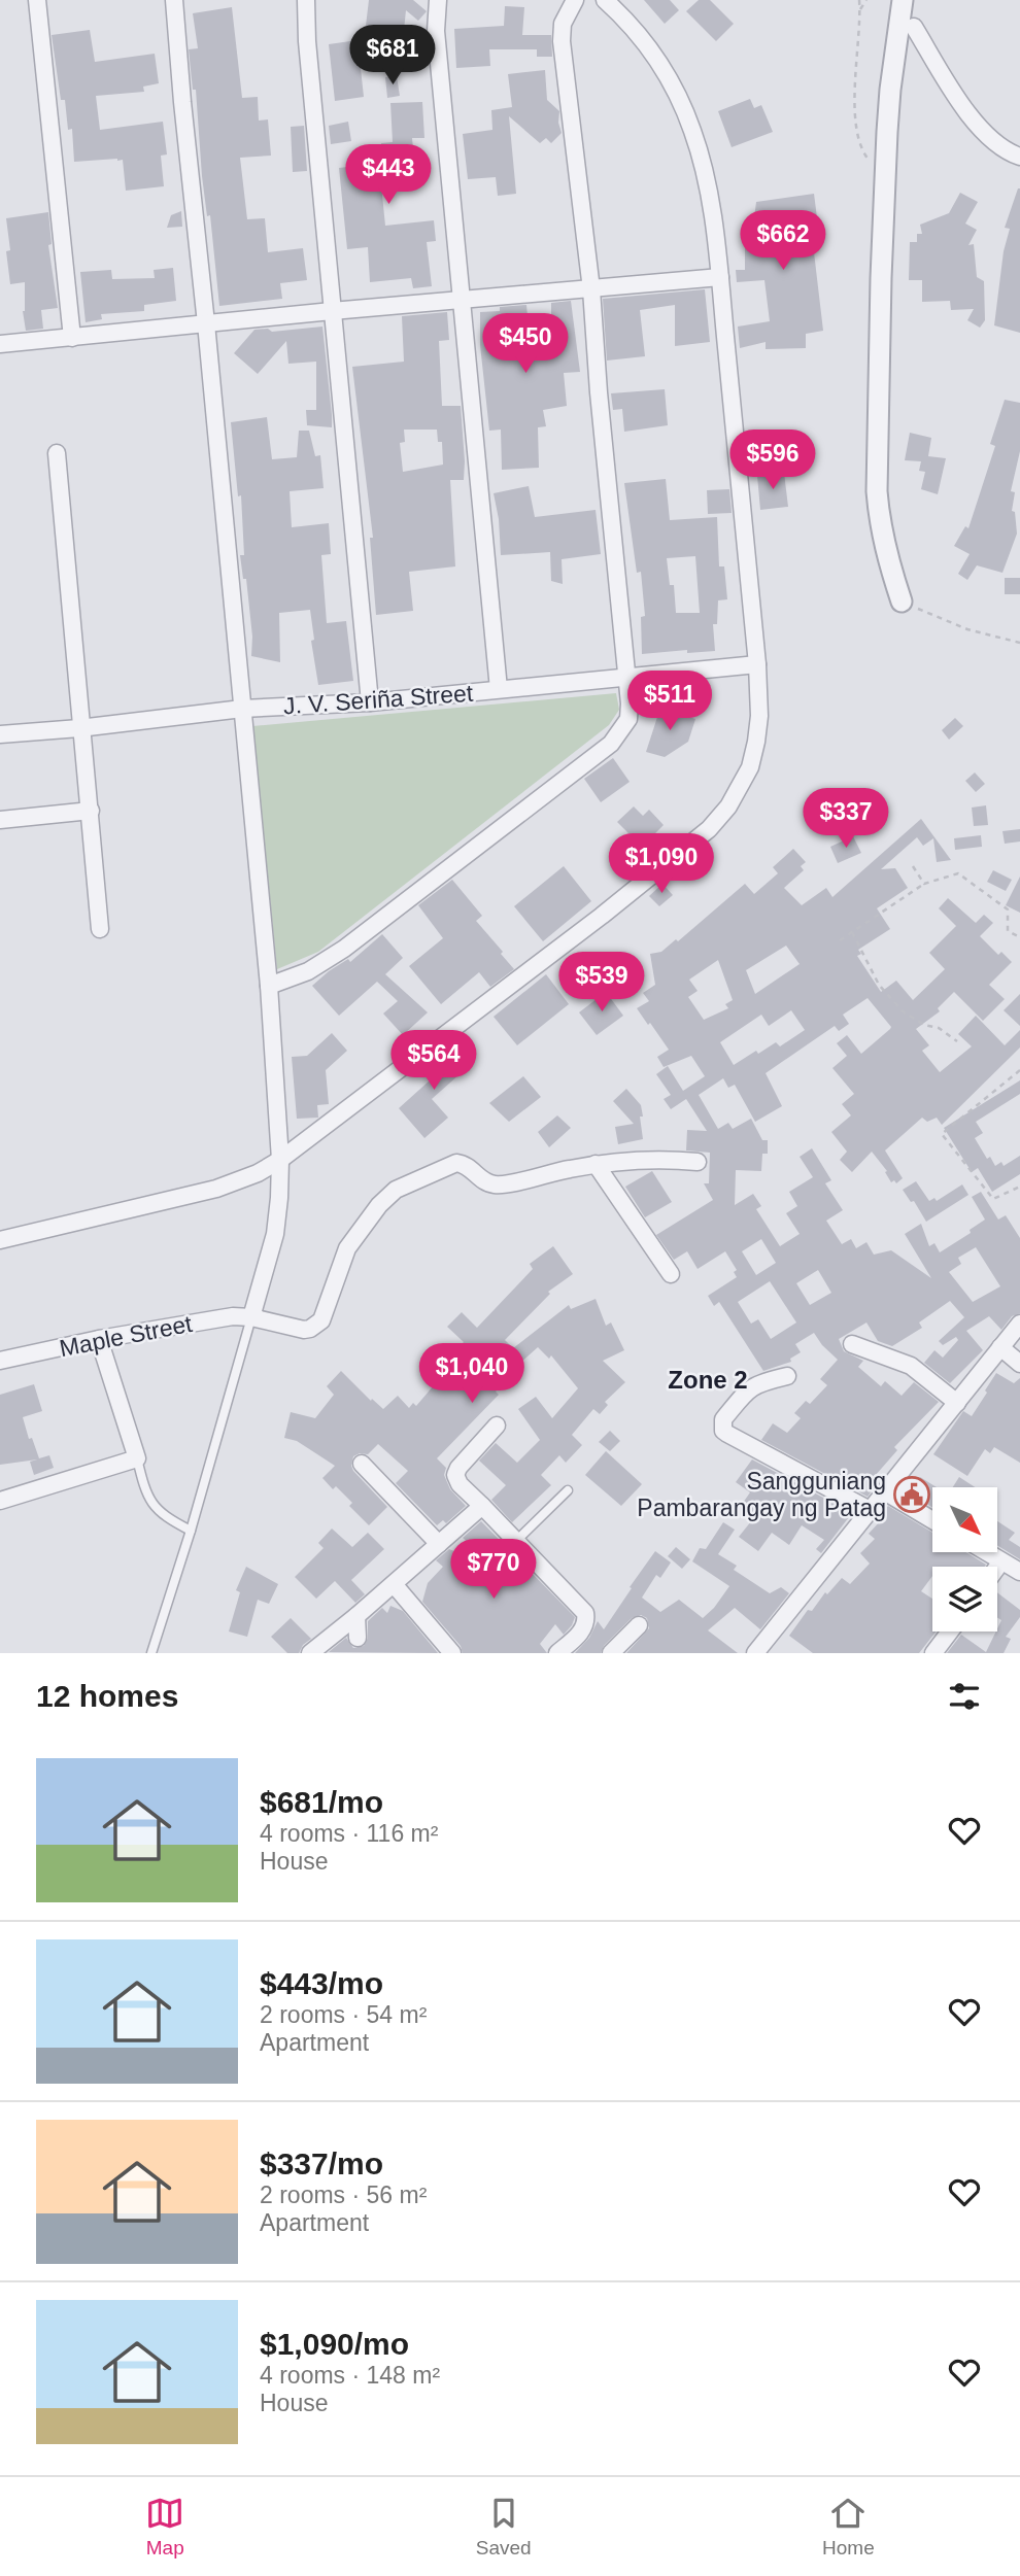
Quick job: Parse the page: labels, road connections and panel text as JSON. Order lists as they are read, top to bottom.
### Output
{
  "streets": {
    "street": ["J. V. Seriña Street", "Maple Street"]
  },
  "districts": ["Zone 2"],
  "places": {
    "public building": ["Sangguniang Pambarangay ng Patag"]
  },
  "north": "bottom right",
  "page": {
    "price": [
      "$681",
      "$443",
      "$662",
      "$450",
      "$596",
      "$511",
      "$337",
      "$1,090",
      "$539",
      "$564",
      "$1,040",
      "$770"
    ],
    "heading": "12 homes",
    "list": [
      {
        "name": "$681/mo",
        "note": "4 rooms · 116 m² · House"
      },
      {
        "name": "$443/mo",
        "note": "2 rooms · 54 m² · Apartment"
      },
      {
        "name": "$337/mo",
        "note": "2 rooms · 56 m² · Apartment"
      },
      {
        "name": "$1,090/mo",
        "note": "4 rooms · 148 m² · House"
      }
    ],
    "tabs": ["Map", "Saved", "Home"]
  }
}
